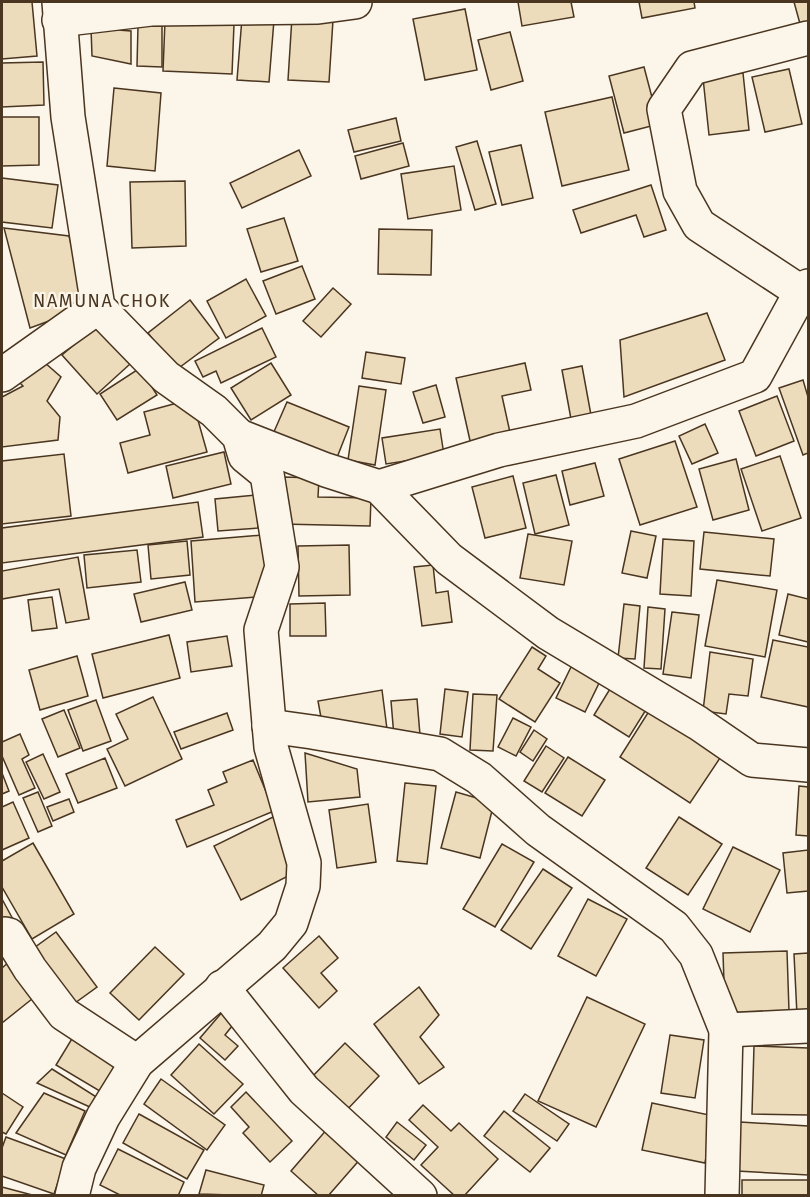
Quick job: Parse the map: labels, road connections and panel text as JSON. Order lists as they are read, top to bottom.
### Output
{
  "districts": ["NAMUNA CHOK"]
}
